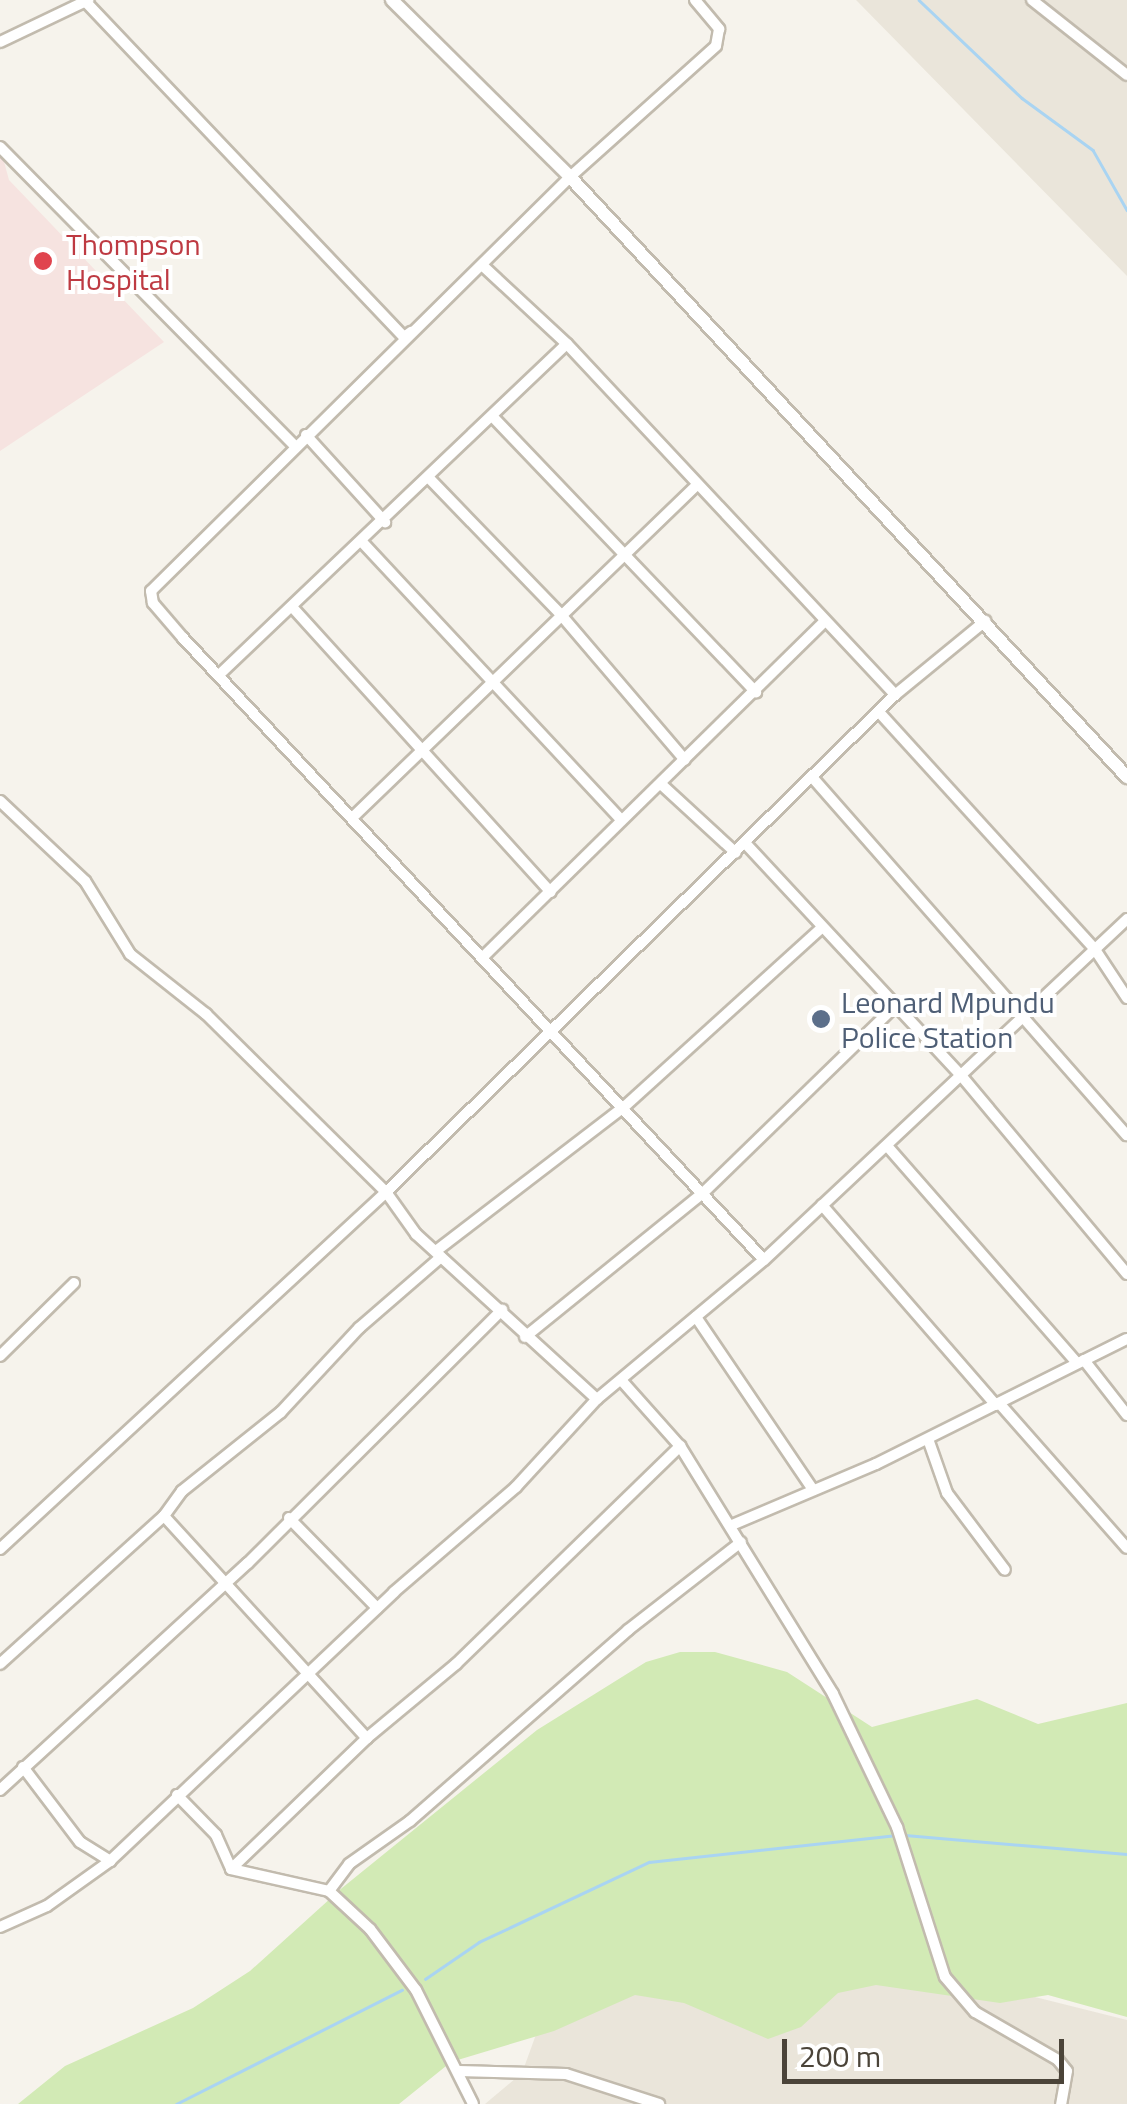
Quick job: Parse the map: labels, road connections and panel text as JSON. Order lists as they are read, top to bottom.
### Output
{
  "places": ["Thompson Hospital", "Leonard Mpundu Police Station"],
  "scale_bar": "200 m"
}
